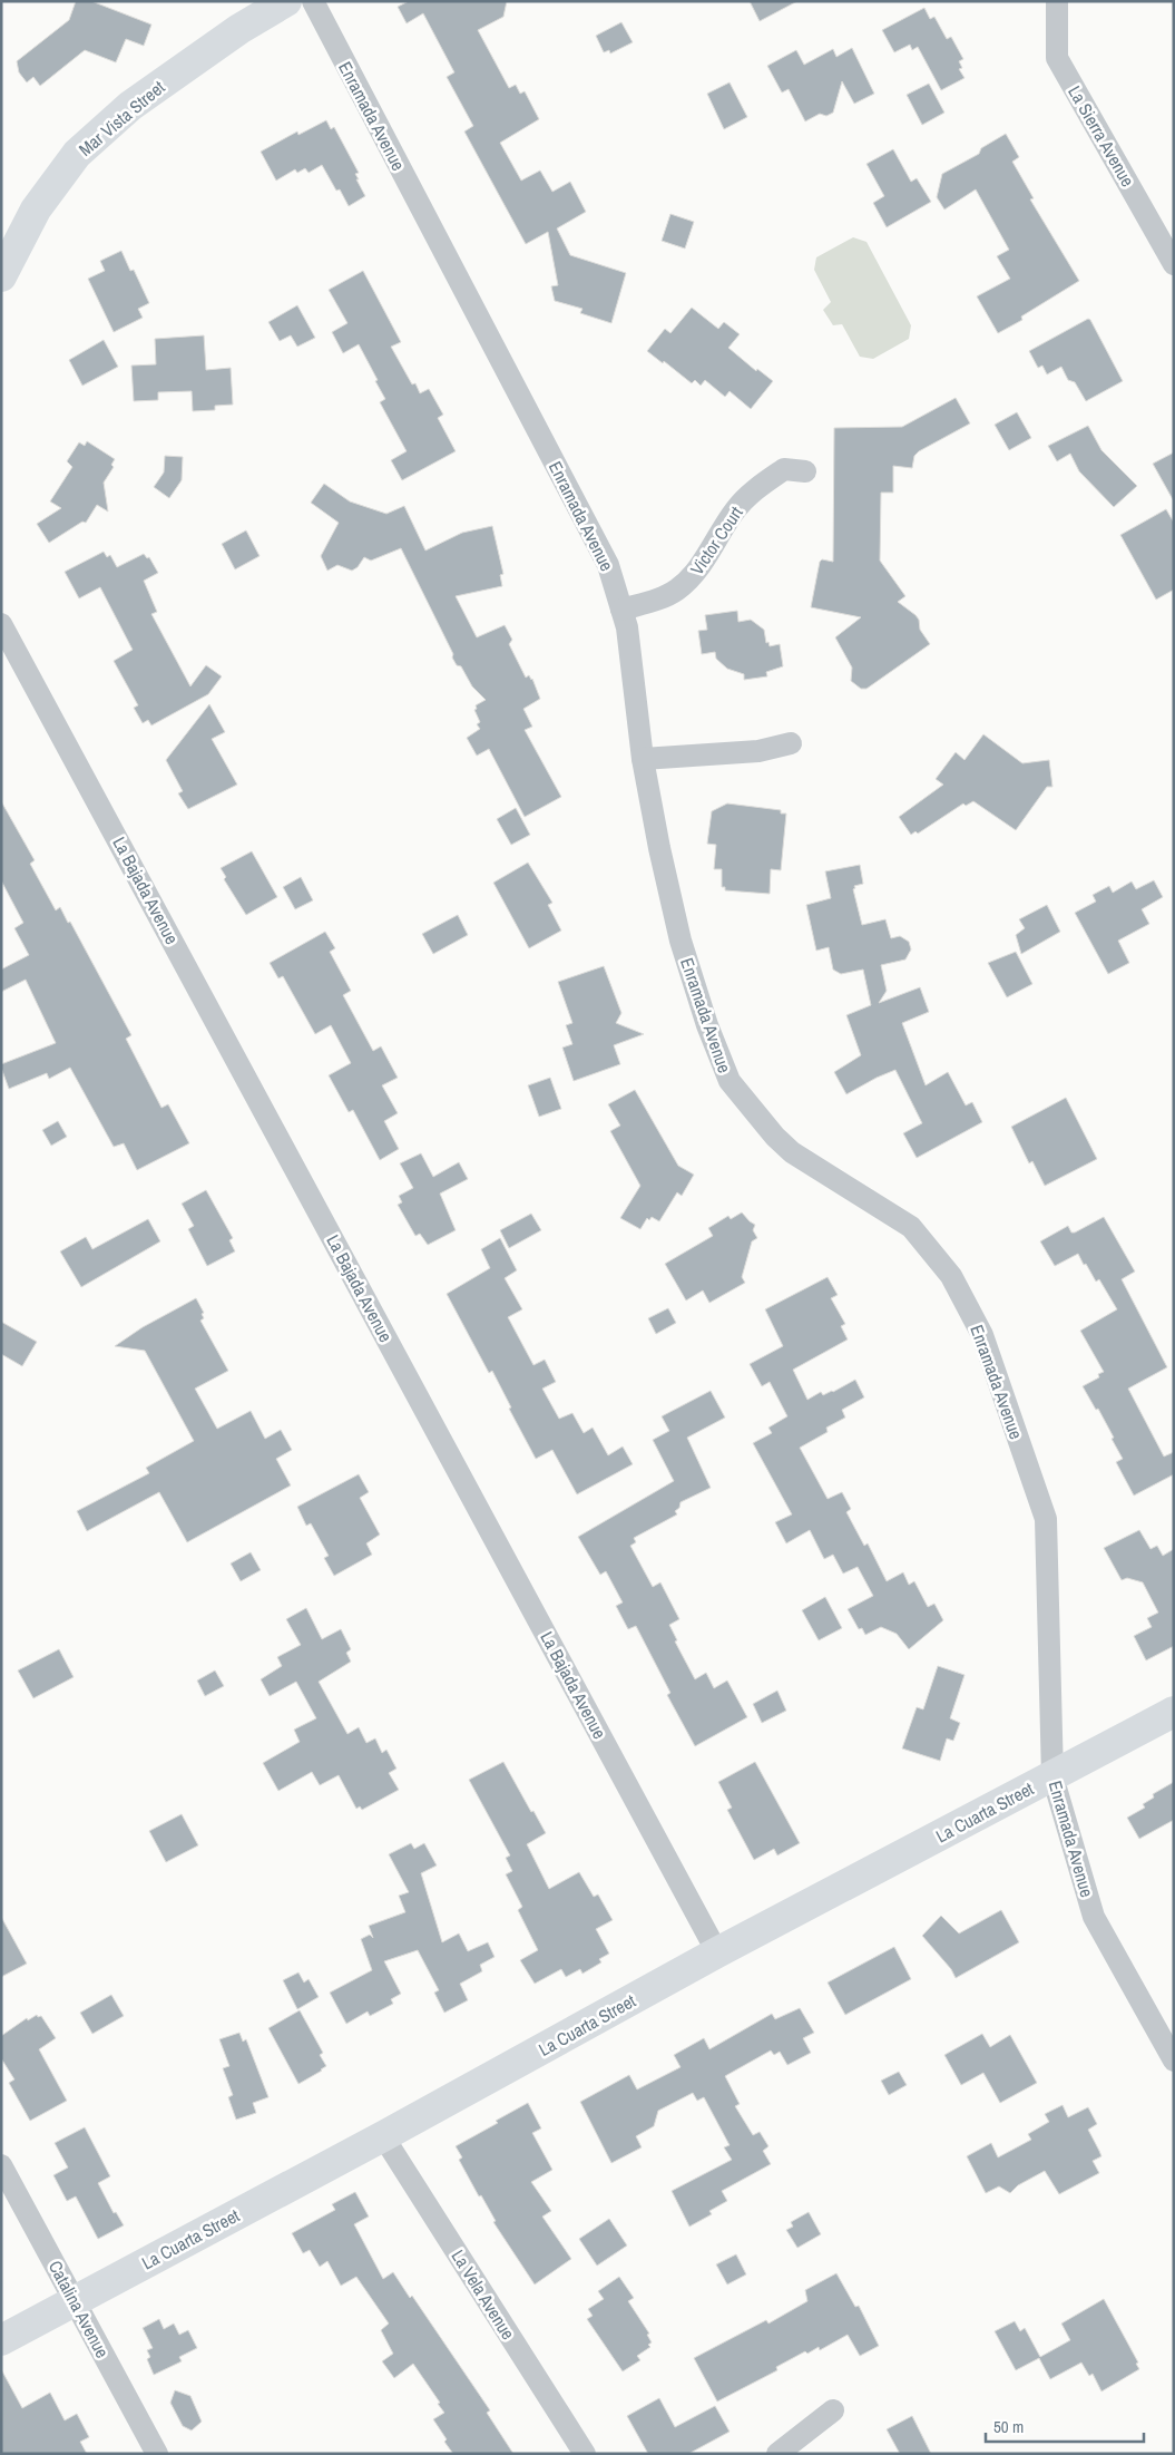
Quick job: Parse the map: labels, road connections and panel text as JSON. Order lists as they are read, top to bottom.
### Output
{
  "streets": {
    "street": [
      "Enramada Avenue",
      "Mar Vista Street",
      "La Sierra Avenue",
      "Victor Court",
      "La Bajada Avenue",
      "La Cuarta Street",
      "La Vela Avenue",
      "Catalina Avenue"
    ]
  },
  "crossings": [
    ["Enramada Avenue", "Victor Court"],
    ["Enramada Avenue", "La Cuarta Street"],
    ["La Bajada Avenue", "La Cuarta Street"],
    ["La Cuarta Street", "La Vela Avenue"],
    ["La Cuarta Street", "Catalina Avenue"]
  ],
  "scale_bar": "50 m"
}
